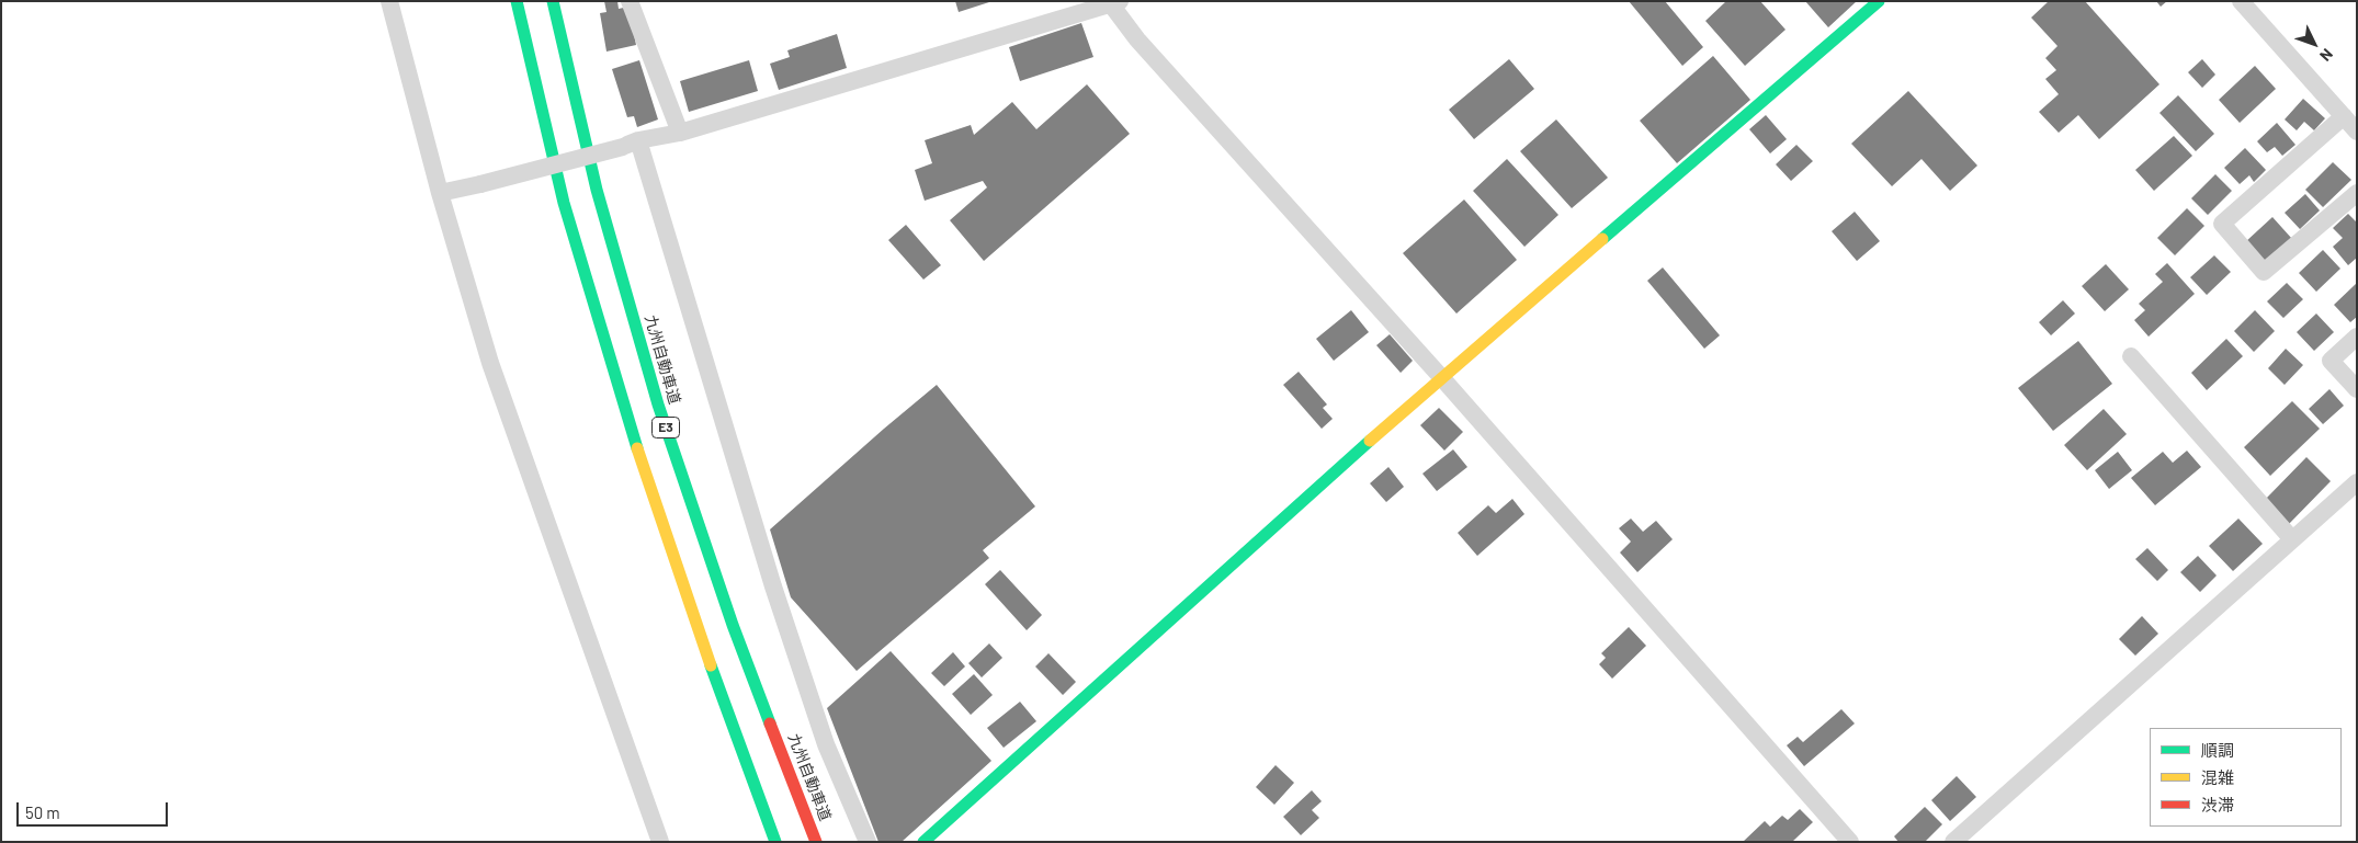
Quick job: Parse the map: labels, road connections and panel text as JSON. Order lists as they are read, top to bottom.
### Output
{
  "streets": {
    "main road": ["九州自動車道", "E3"]
  },
  "legend": ["順調", "混雑", "渋滞"],
  "scale_bar": "50 m",
  "north": "bottom right"
}
